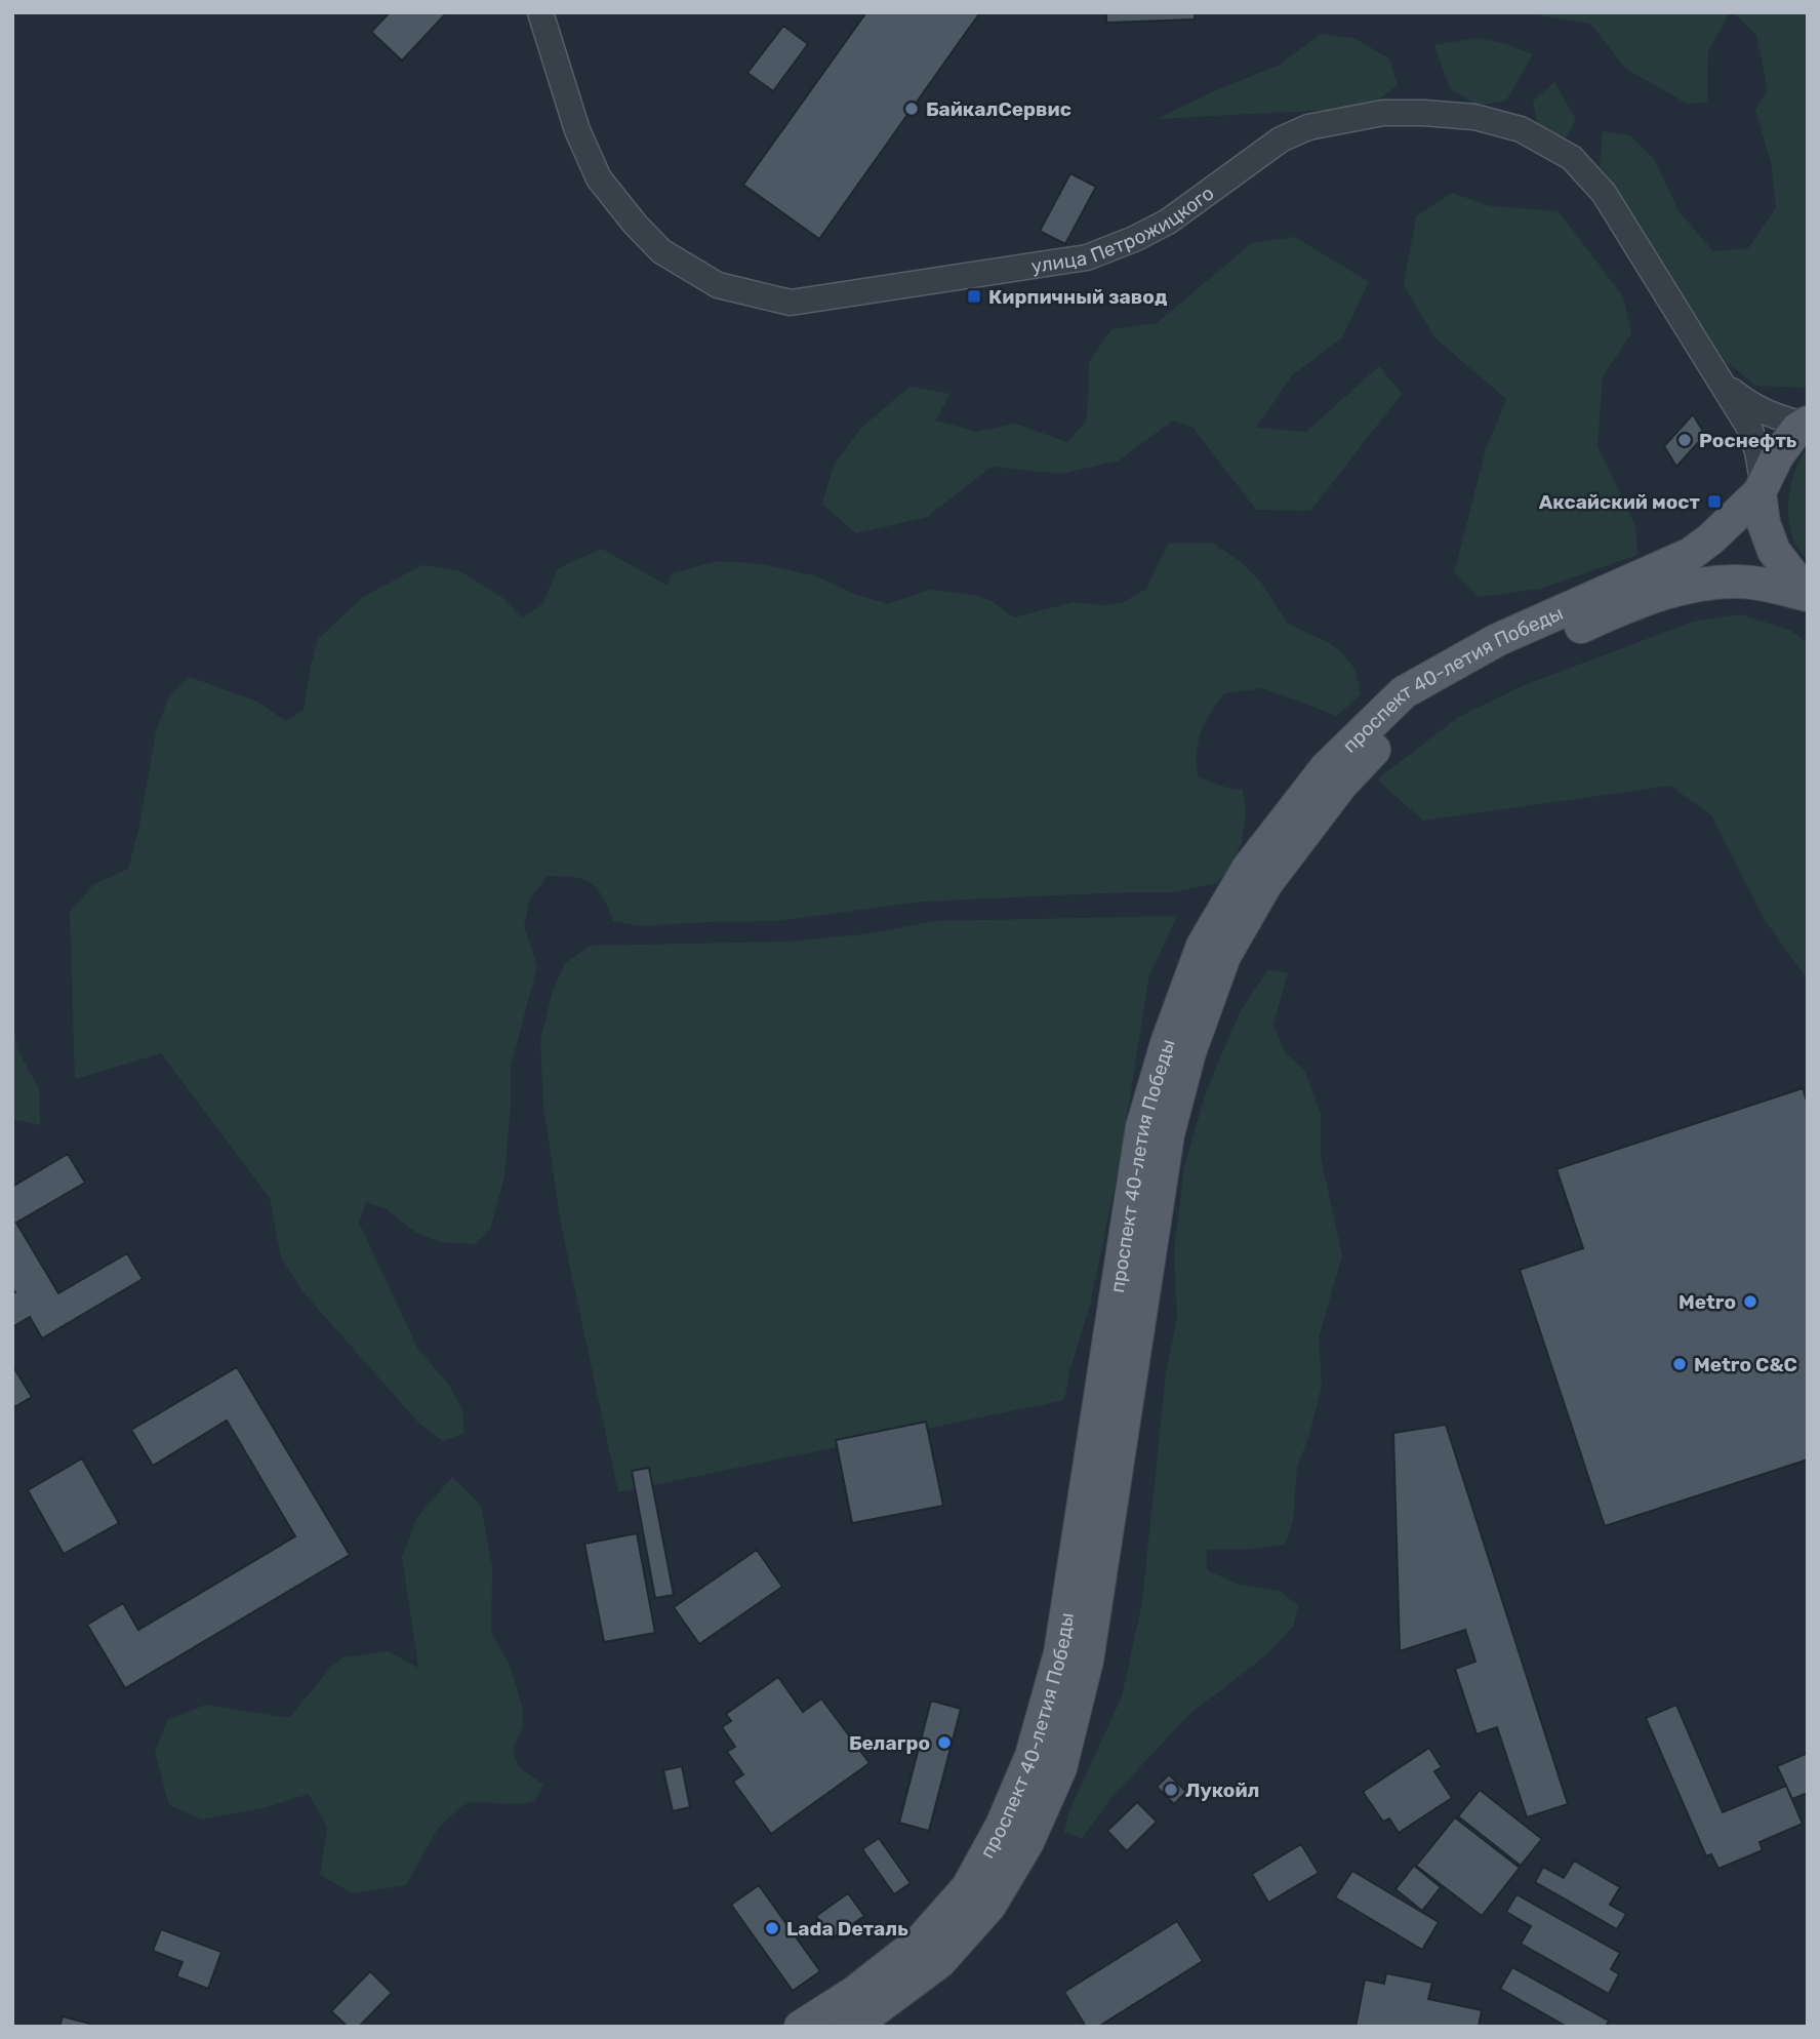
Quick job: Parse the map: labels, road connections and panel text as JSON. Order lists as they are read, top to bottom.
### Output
{
  "streets": {
    "main road": ["проспект 40-летия Победы"],
    "street": ["улица Петрожицкого"]
  },
  "crossings": [
    ["улица Петрожицкого", "проспект 40-летия Победы"]
  ],
  "places": {
    "other": [
      "БайкалСервис",
      "Роснефть",
      "Metro",
      "Metro C&C",
      "Белагро",
      "Лукойл",
      "Lada Dеталь"
    ],
    "transit": ["Кирпичный завод", "Аксайский мост"]
  }
}
